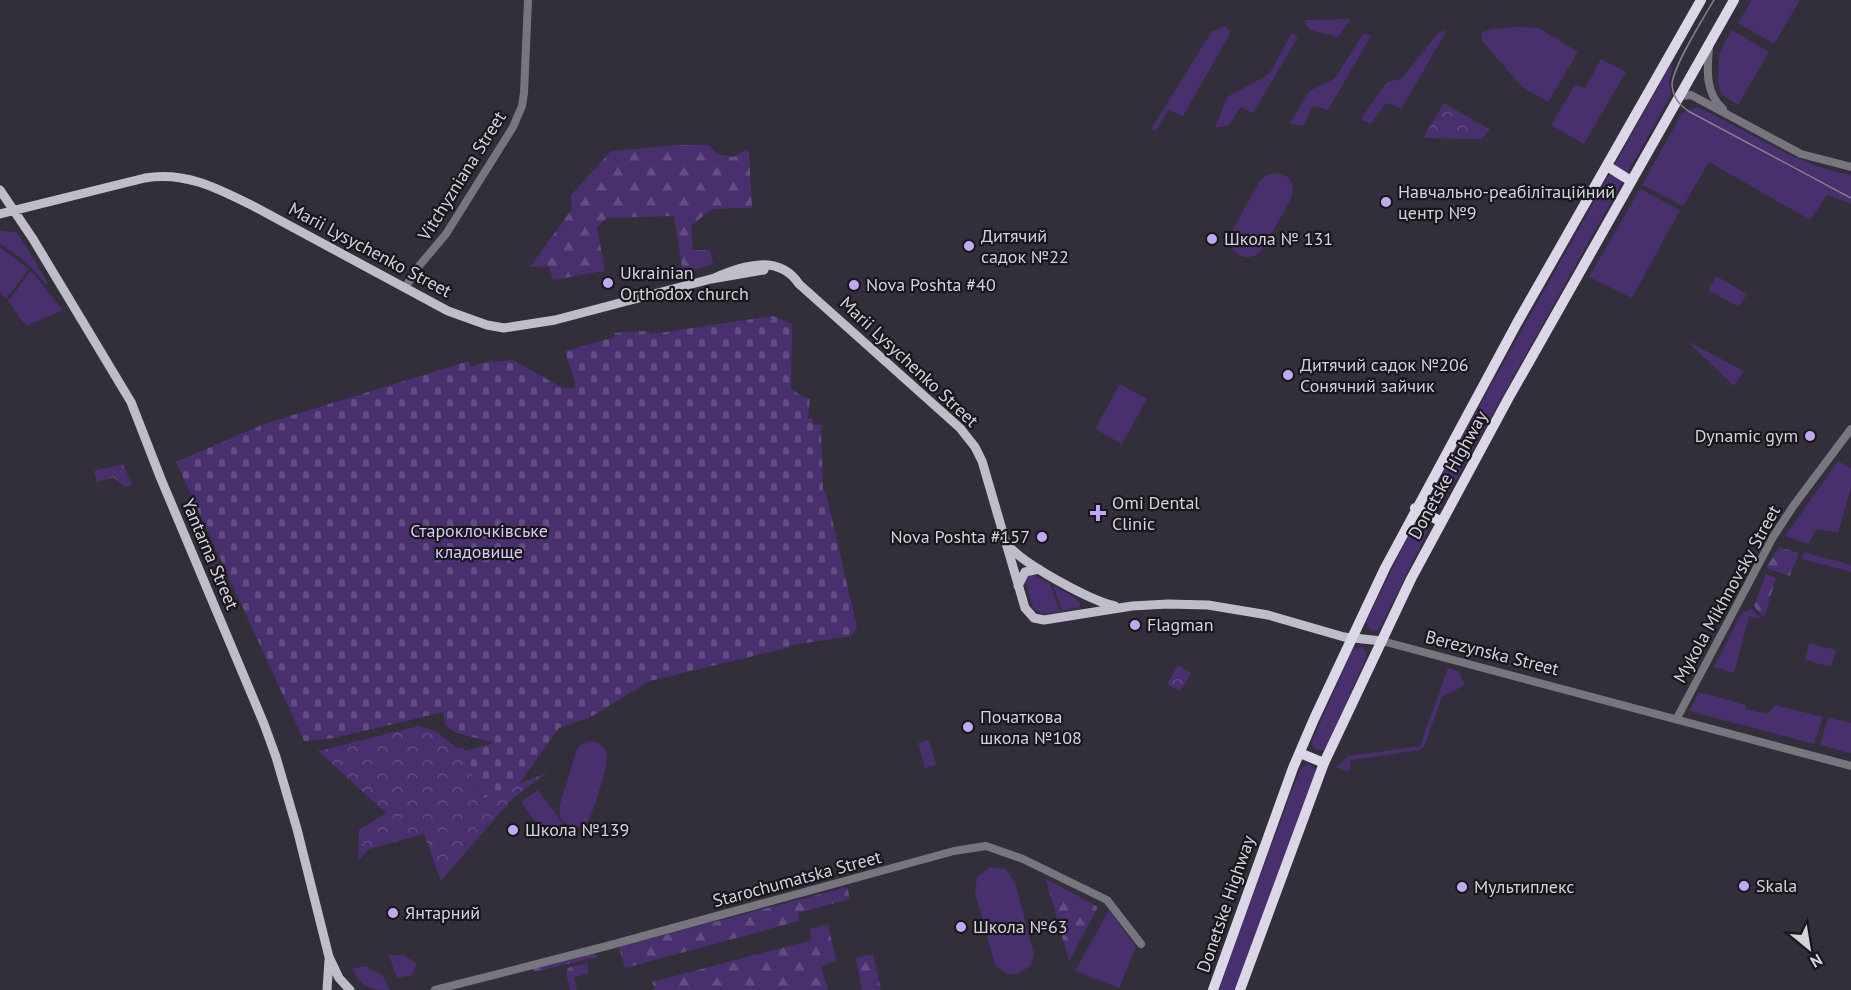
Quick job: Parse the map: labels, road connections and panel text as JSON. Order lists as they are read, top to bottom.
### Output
{
  "streets": {
    "highway": ["Donetske Highway"],
    "main road": ["Marii Lysychenko Street", "Yantarna Street", "Berezynska Street"],
    "street": ["Vitchyzniana Street", "Mykola Mikhnovsky Street", "Starochumatska Street"]
  },
  "crossings": [
    ["Vitchyzniana Street", "Marii Lysychenko Street"],
    ["Marii Lysychenko Street", "Yantarna Street"],
    ["Marii Lysychenko Street", "Berezynska Street"],
    ["Donetske Highway", "Berezynska Street"],
    ["Mykola Mikhnovsky Street", "Berezynska Street"]
  ],
  "parks": ["Староклочківське кладовище"],
  "places": {
    "other": [
      "Навчально-реабілітаційний центр №9",
      "Школа № 131",
      "Дитячий садок №22",
      "Ukrainian Orthodox church",
      "Nova Poshta #40",
      "Дитячий садок №206 Сонячний зайчик",
      "Dynamic gym",
      "Nova Poshta #157",
      "Flagman",
      "Початкова школа №108",
      "Школа №139",
      "Skala",
      "Мультиплекс",
      "Янтарний",
      "Школа №63"
    ],
    "health": ["Omi Dental Clinic"]
  },
  "north": "bottom right"
}
